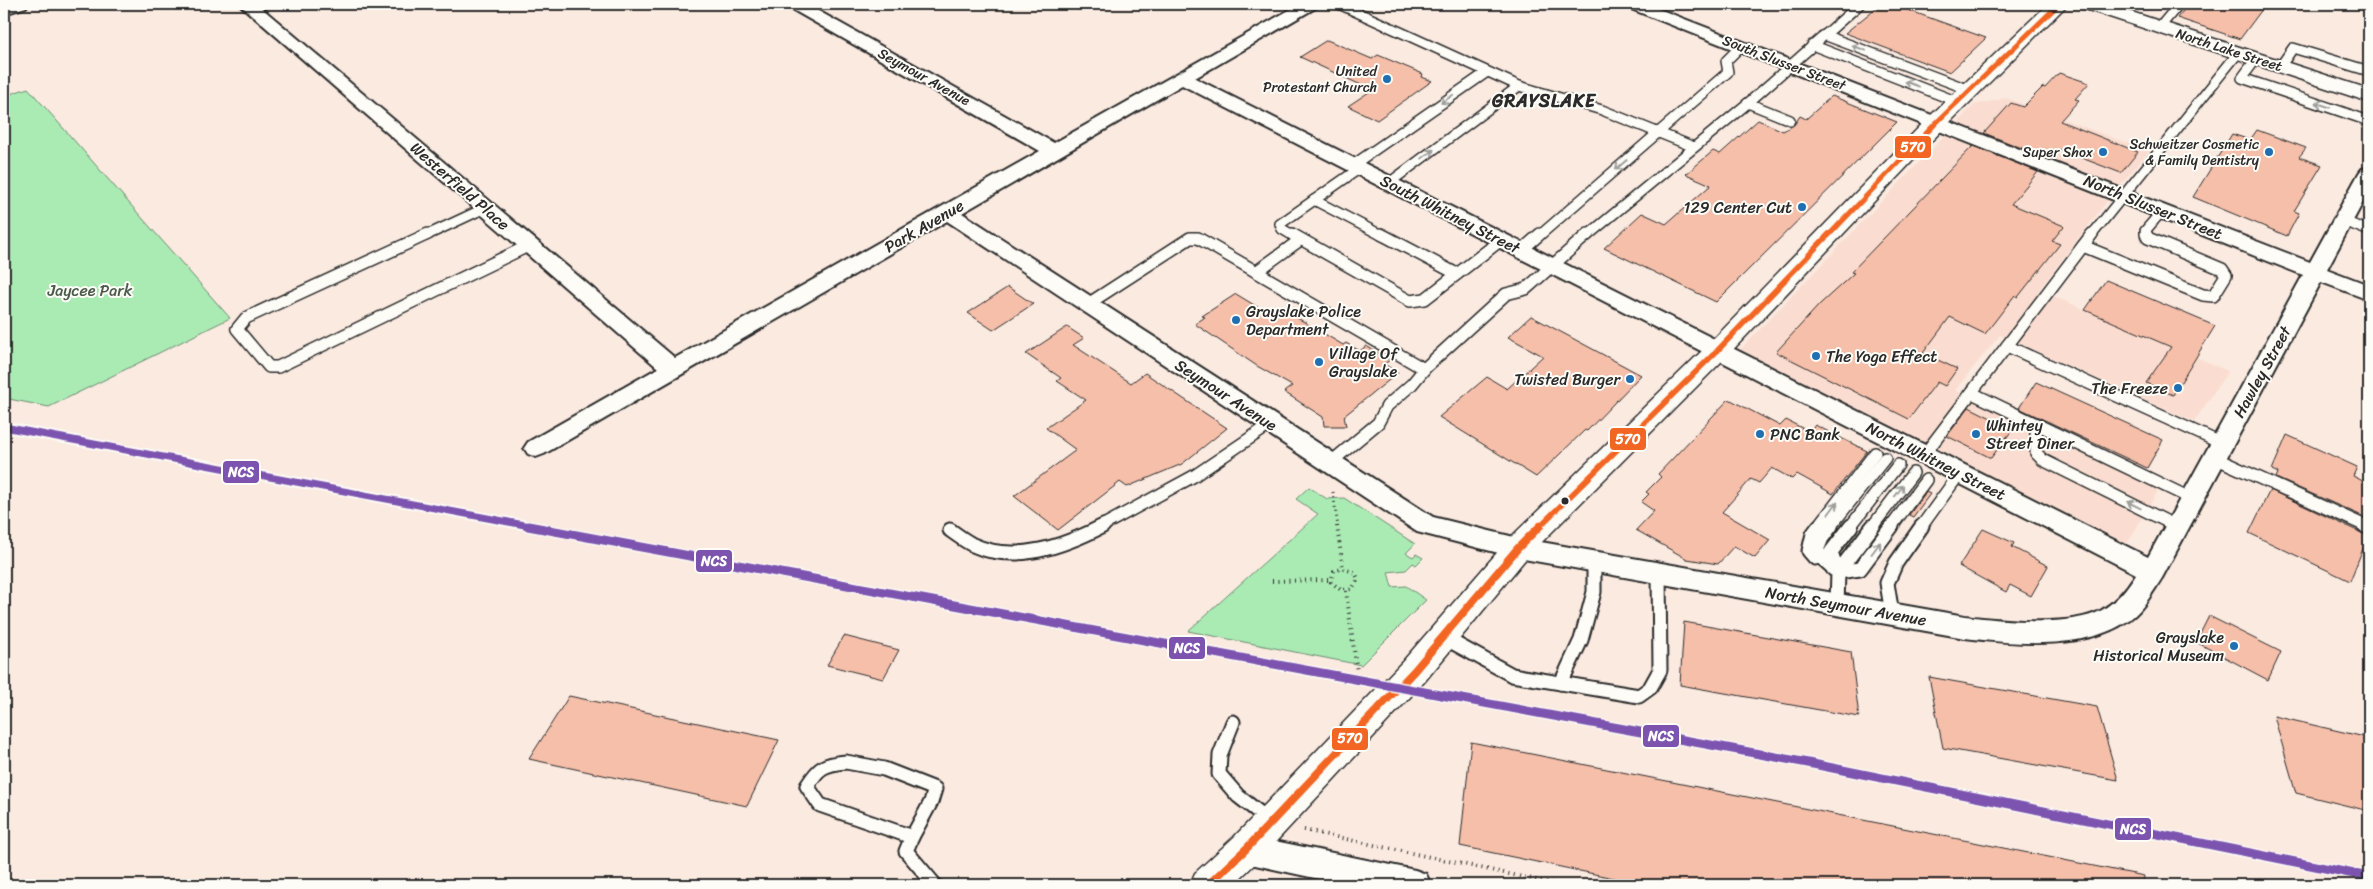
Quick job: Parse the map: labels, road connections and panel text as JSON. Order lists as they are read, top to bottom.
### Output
{
  "streets": {
    "street": [
      "North Lake Street",
      "South Slusser Street",
      "Seymour Avenue",
      "Westerfield Place",
      "North Slusser Street",
      "South Whitney Street",
      "Park Avenue",
      "Hawley Street",
      "North Whitney Street",
      "North Seymour Avenue"
    ]
  },
  "crossings": [
    ["South Slusser Street", "North Slusser Street"],
    ["Seymour Avenue", "Park Avenue"],
    ["Seymour Avenue", "North Seymour Avenue"],
    ["Westerfield Place", "Park Avenue"],
    ["North Slusser Street", "Hawley Street"],
    ["South Whitney Street", "Park Avenue"],
    ["South Whitney Street", "North Whitney Street"],
    ["Hawley Street", "North Whitney Street"],
    ["Hawley Street", "North Seymour Avenue"],
    ["North Whitney Street", "North Seymour Avenue"]
  ],
  "districts": ["GRAYSLAKE"],
  "parks": ["Jaycee Park"],
  "places": [
    "United Protestant Church",
    "Super Shox",
    "Schweitzer Cosmetic & Family Dentistry",
    "129 Center Cut",
    "Grayslake Police Department",
    "The Yoga Effect",
    "Village Of Grayslake",
    "Twisted Burger",
    "The Freeze",
    "PNC Bank",
    "Whintey Street Diner",
    "Grayslake Historical Museum"
  ],
  "lines": ["transit line 570", "transit line NCS"]
}
